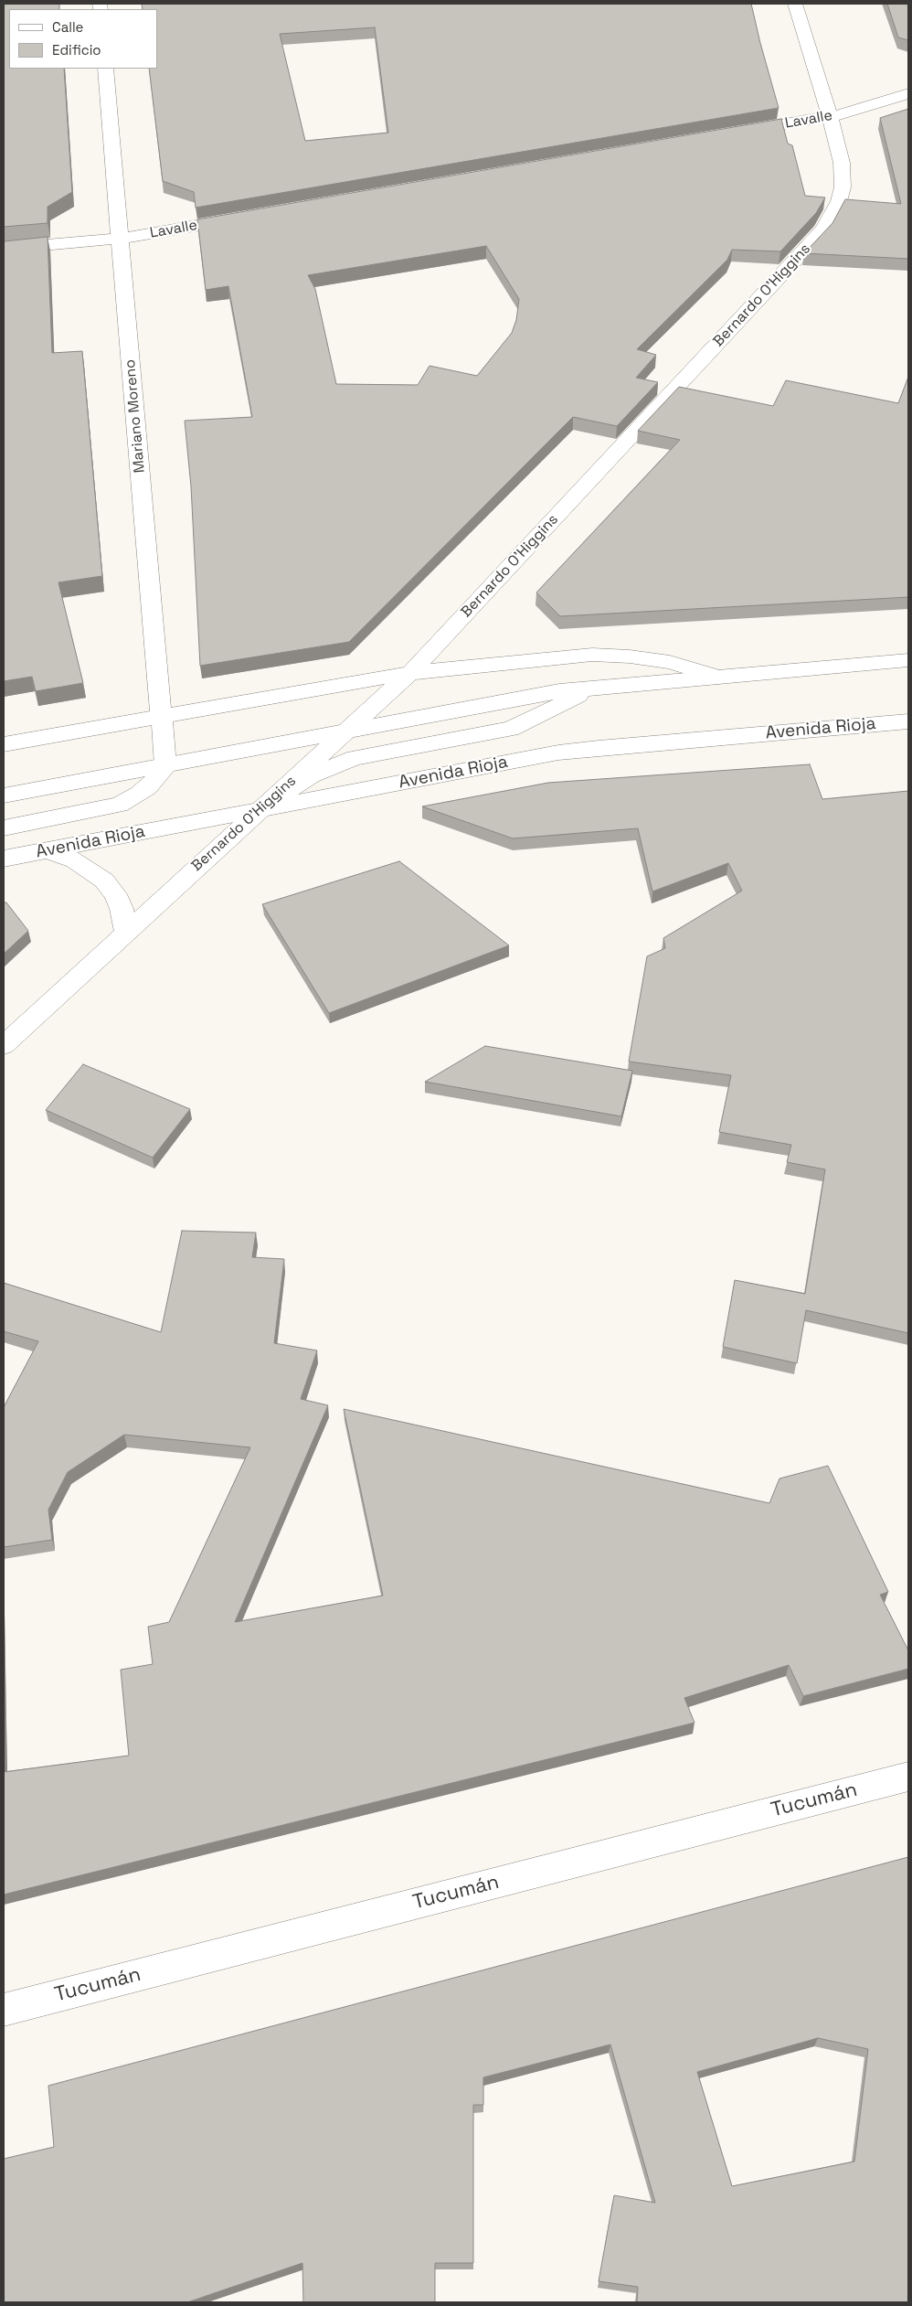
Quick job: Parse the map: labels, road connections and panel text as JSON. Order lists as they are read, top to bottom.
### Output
{
  "streets": {
    "street": [
      "Lavalle",
      "Bernardo O'Higgins",
      "Mariano Moreno",
      "Avenida Rioja",
      "Tucumán"
    ]
  },
  "crossings": [
    ["Lavalle", "Bernardo O'Higgins"],
    ["Lavalle", "Mariano Moreno"],
    ["Bernardo O'Higgins", "Avenida Rioja"]
  ],
  "legend": ["Calle", "Edificio"]
}
